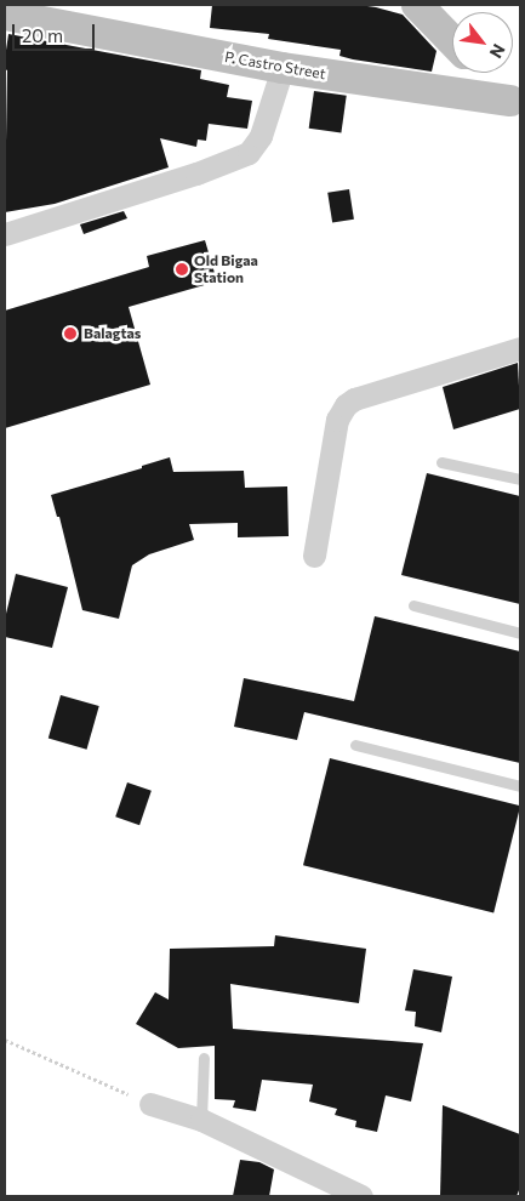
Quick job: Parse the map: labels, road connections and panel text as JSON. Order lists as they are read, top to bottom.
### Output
{
  "streets": {
    "main road": ["P. Castro Street"]
  },
  "places": ["Old Bigaa Station", "Balagtas"],
  "scale_bar": "20 m",
  "north": "bottom right"
}
